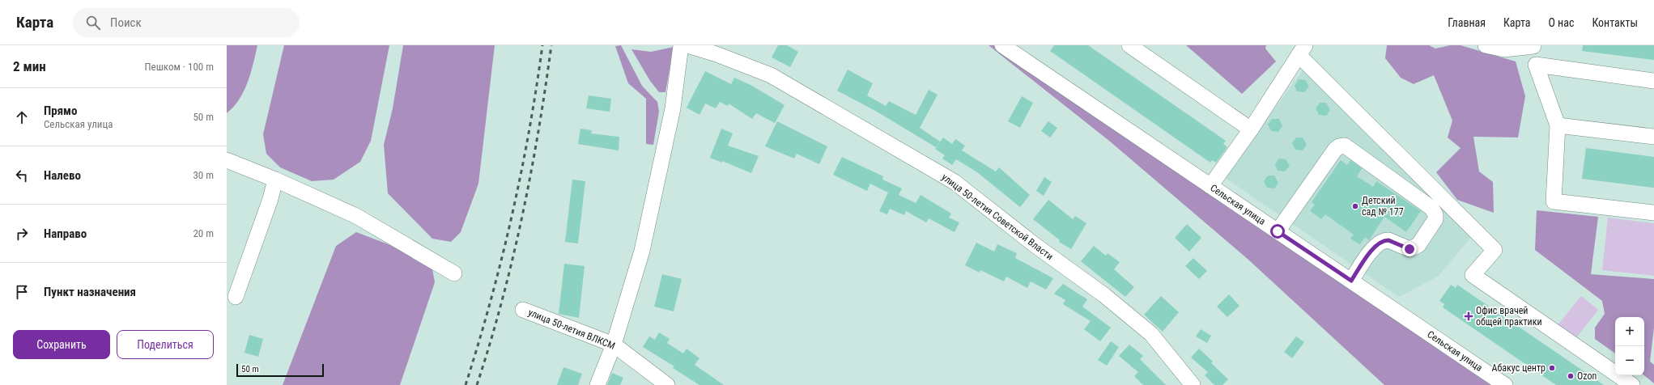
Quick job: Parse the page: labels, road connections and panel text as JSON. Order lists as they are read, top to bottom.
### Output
{
  "streets": {
    "street": ["Сельская улица", "улица 50-летия Советской Власти", "улица 50-летия ВЛКСМ"]
  },
  "places": {
    "other": ["Детский сад № 177", "Абакус центр", "Ozon"],
    "health": ["Офис врачей общей практики"]
  },
  "scale_bar": "50 m",
  "page": {
    "header": "Карта",
    "search": "Поиск",
    "nav": [
      "Главная",
      "Карта",
      "О нас",
      "Контакты"
    ],
    "heading": ["2 мин", "Пешком · 100 m"],
    "list": [
      ["Прямо", "Сельская улица", "50 m"],
      ["Налево", "30 m"],
      ["Направо", "20 m"],
      "Пункт назначения"
    ],
    "map_buttons": ["+", "−"],
    "buttons": ["Сохранить", "Поделиться"],
    "scale": "50 m"
  }
}
